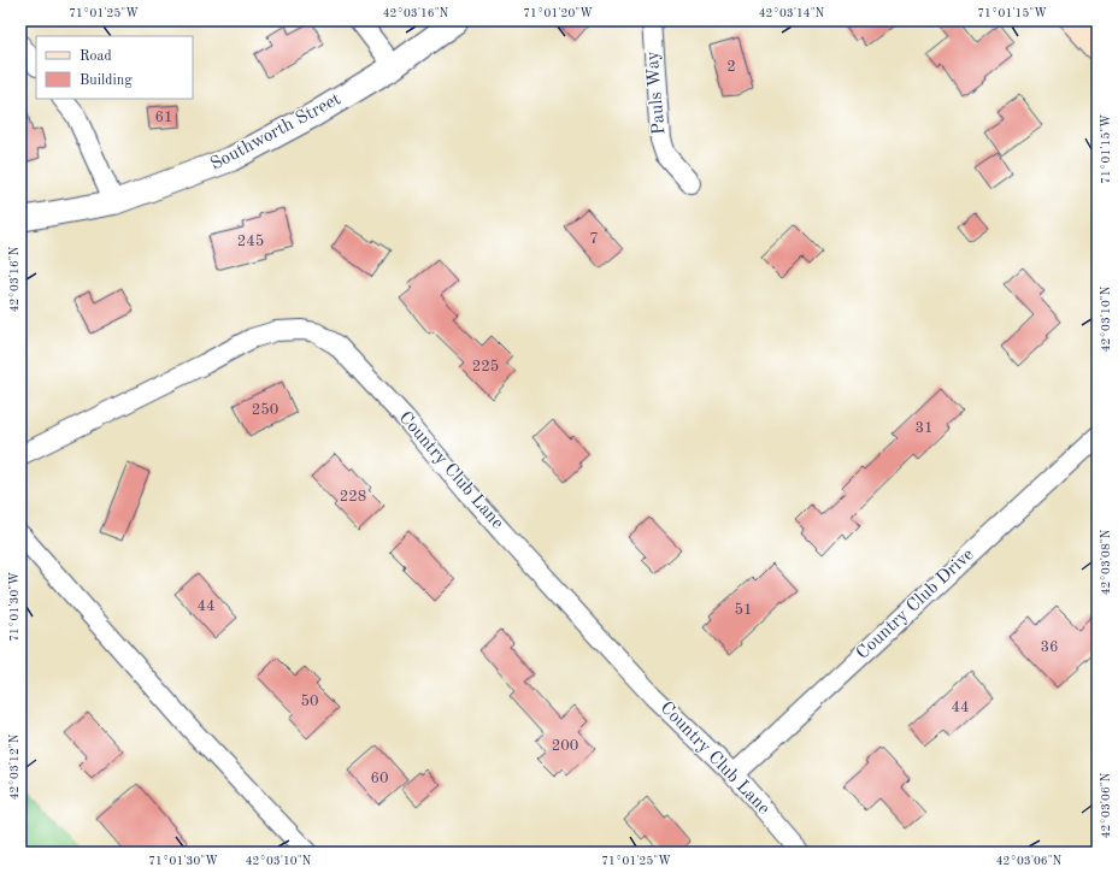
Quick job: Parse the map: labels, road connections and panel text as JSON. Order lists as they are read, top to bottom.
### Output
{
  "streets": {
    "street": [
      "Pauls Way",
      "Southworth Street",
      "Country Club Lane",
      "Country Club Drive"
    ]
  },
  "crossings": [
    ["Country Club Lane", "Country Club Drive"]
  ],
  "house_numbers": [
    "2",
    "61",
    "7",
    "245",
    "225",
    "250",
    "31",
    "228",
    "44",
    "51",
    "36",
    "50",
    "44",
    "200",
    "60"
  ],
  "legend": ["Road", "Building"],
  "coordinates": [
    "71°01'25\"W",
    "42°03'16\"N",
    "71°01'20\"W",
    "42°03'14\"N",
    "71°01'15\"W",
    "42°03'10\"N",
    "42°03'08\"N",
    "71°01'30\"W",
    "42°03'12\"N",
    "42°03'06\"N"
  ]
}
